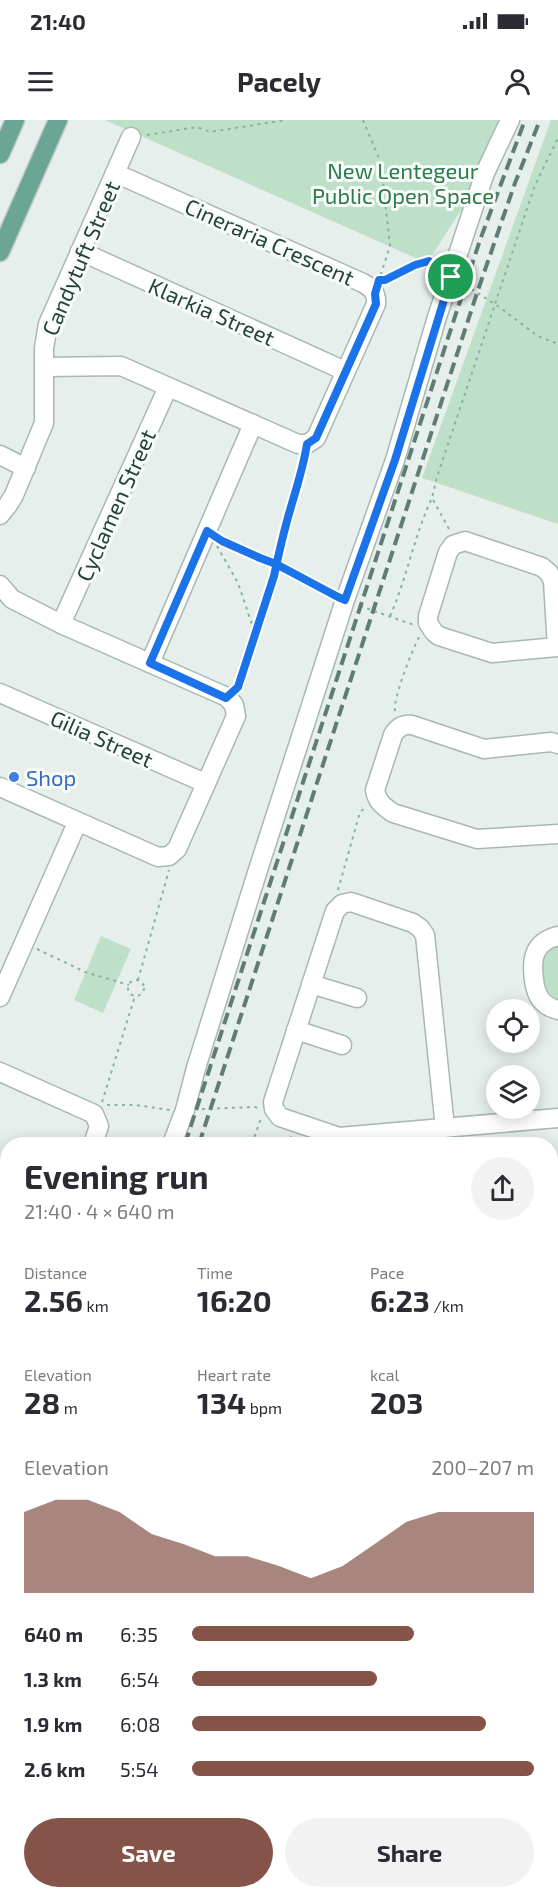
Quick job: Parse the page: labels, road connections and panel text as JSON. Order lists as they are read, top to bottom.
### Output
{
  "streets": {
    "street": [
      "Cineraria Crescent",
      "Candytuft Street",
      "Klarkia Street",
      "Cyclamen Street",
      "Gilia Street"
    ]
  },
  "crossings": [
    ["Cineraria Crescent", "Candytuft Street"],
    ["Cineraria Crescent", "Klarkia Street"],
    ["Candytuft Street", "Klarkia Street"]
  ],
  "parks": ["New Lentegeur Public Open Space"],
  "places": ["Shop"],
  "page": {
    "status": "21:40",
    "header": "Pacely",
    "heading": ["Evening run", "21:40 · 4 × 640 m"],
    "stats": [
      ["Distance", "2.56 km"],
      ["Time", "16:20"],
      ["Pace", "6:23 /km"],
      ["Elevation", "28 m"],
      ["Heart rate", "134 bpm"],
      ["kcal", "203"]
    ],
    "chart": ["Elevation", "200–207 m"],
    "list": [
      {
        "name": "640 m",
        "note": "6:35"
      },
      {
        "name": "1.3 km",
        "note": "6:54"
      },
      {
        "name": "1.9 km",
        "note": "6:08"
      },
      {
        "name": "2.6 km",
        "note": "5:54"
      }
    ],
    "buttons": ["Save", "Share"]
  }
}
